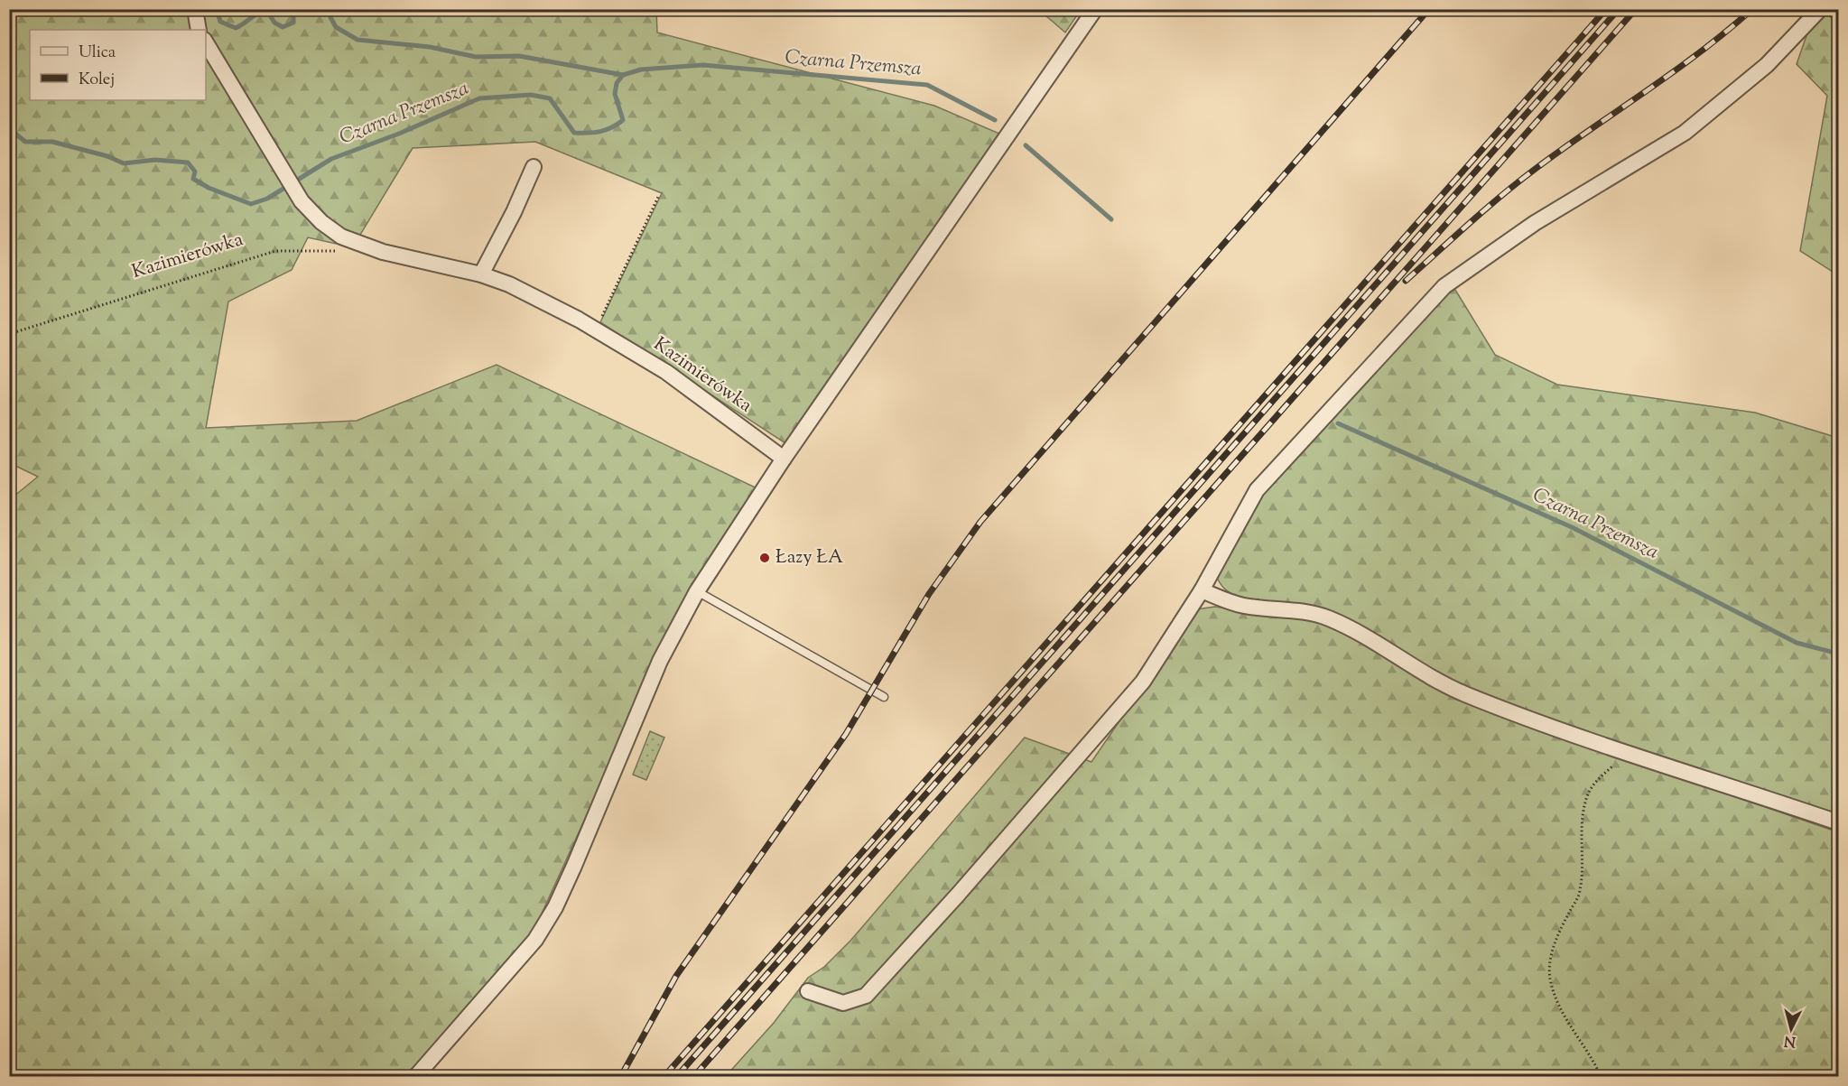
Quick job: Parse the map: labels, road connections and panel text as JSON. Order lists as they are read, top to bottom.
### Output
{
  "streets": {
    "street": ["Kazimierówka"]
  },
  "water": ["Czarna Przemsza"],
  "places": ["Łazy ŁA"],
  "legend": ["Ulica", "Kolej"],
  "north": "bottom"
}
